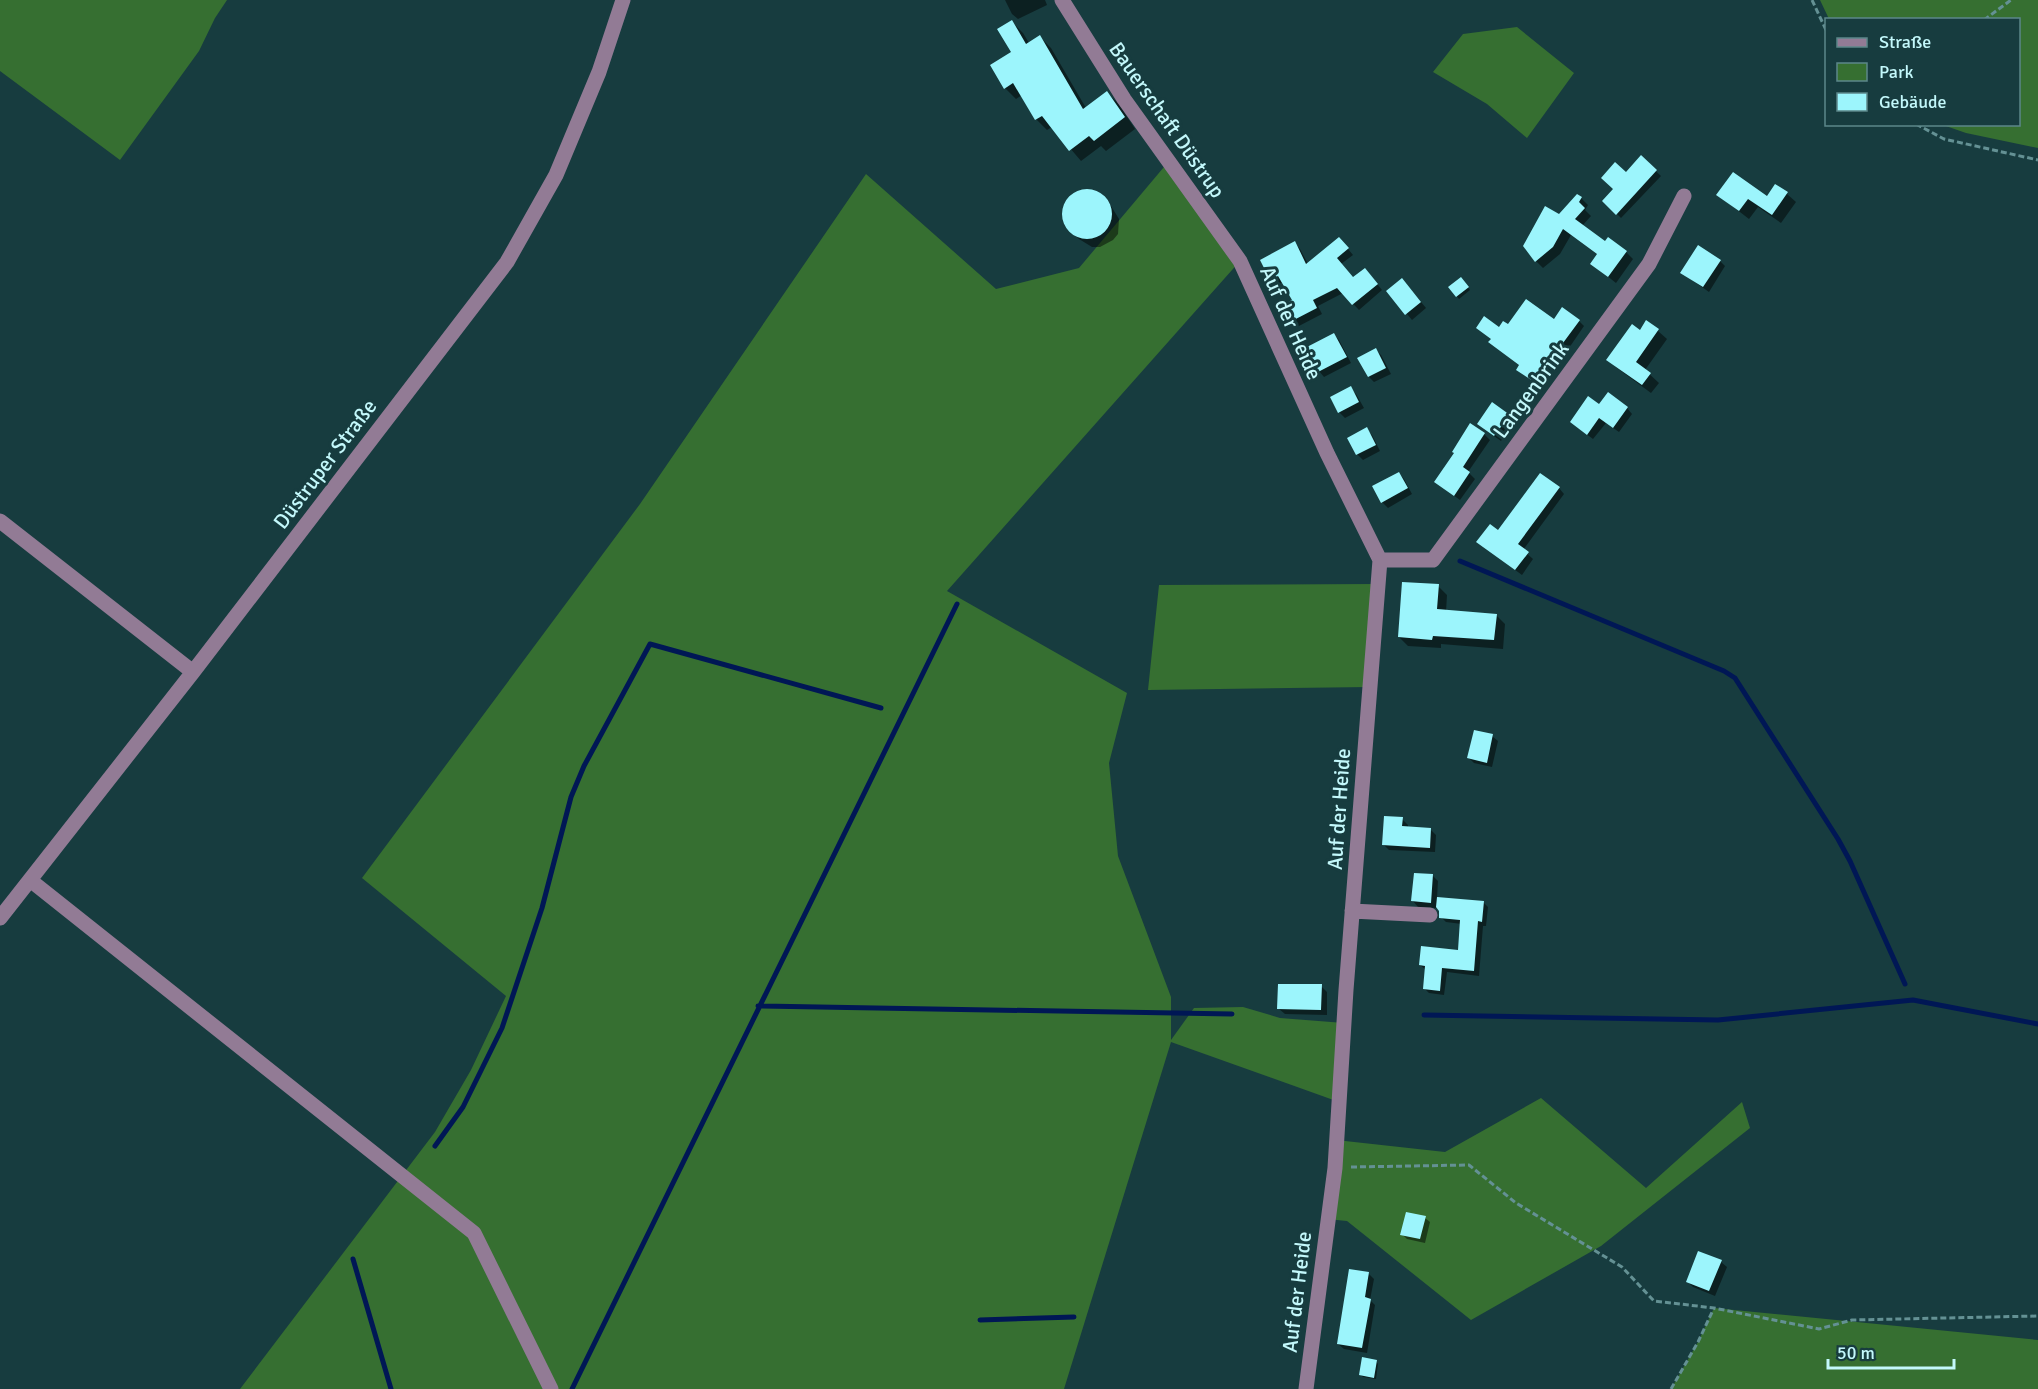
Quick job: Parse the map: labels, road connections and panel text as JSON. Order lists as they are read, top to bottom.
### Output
{
  "streets": {
    "street": [
      "Bauerschaft Düstrup",
      "Auf der Heide",
      "Langenbrink",
      "Düstruper Straße"
    ]
  },
  "crossings": [
    ["Bauerschaft Düstrup", "Auf der Heide"],
    ["Auf der Heide", "Langenbrink"]
  ],
  "legend": ["Straße", "Park", "Gebäude"],
  "scale_bar": "50 m"
}
